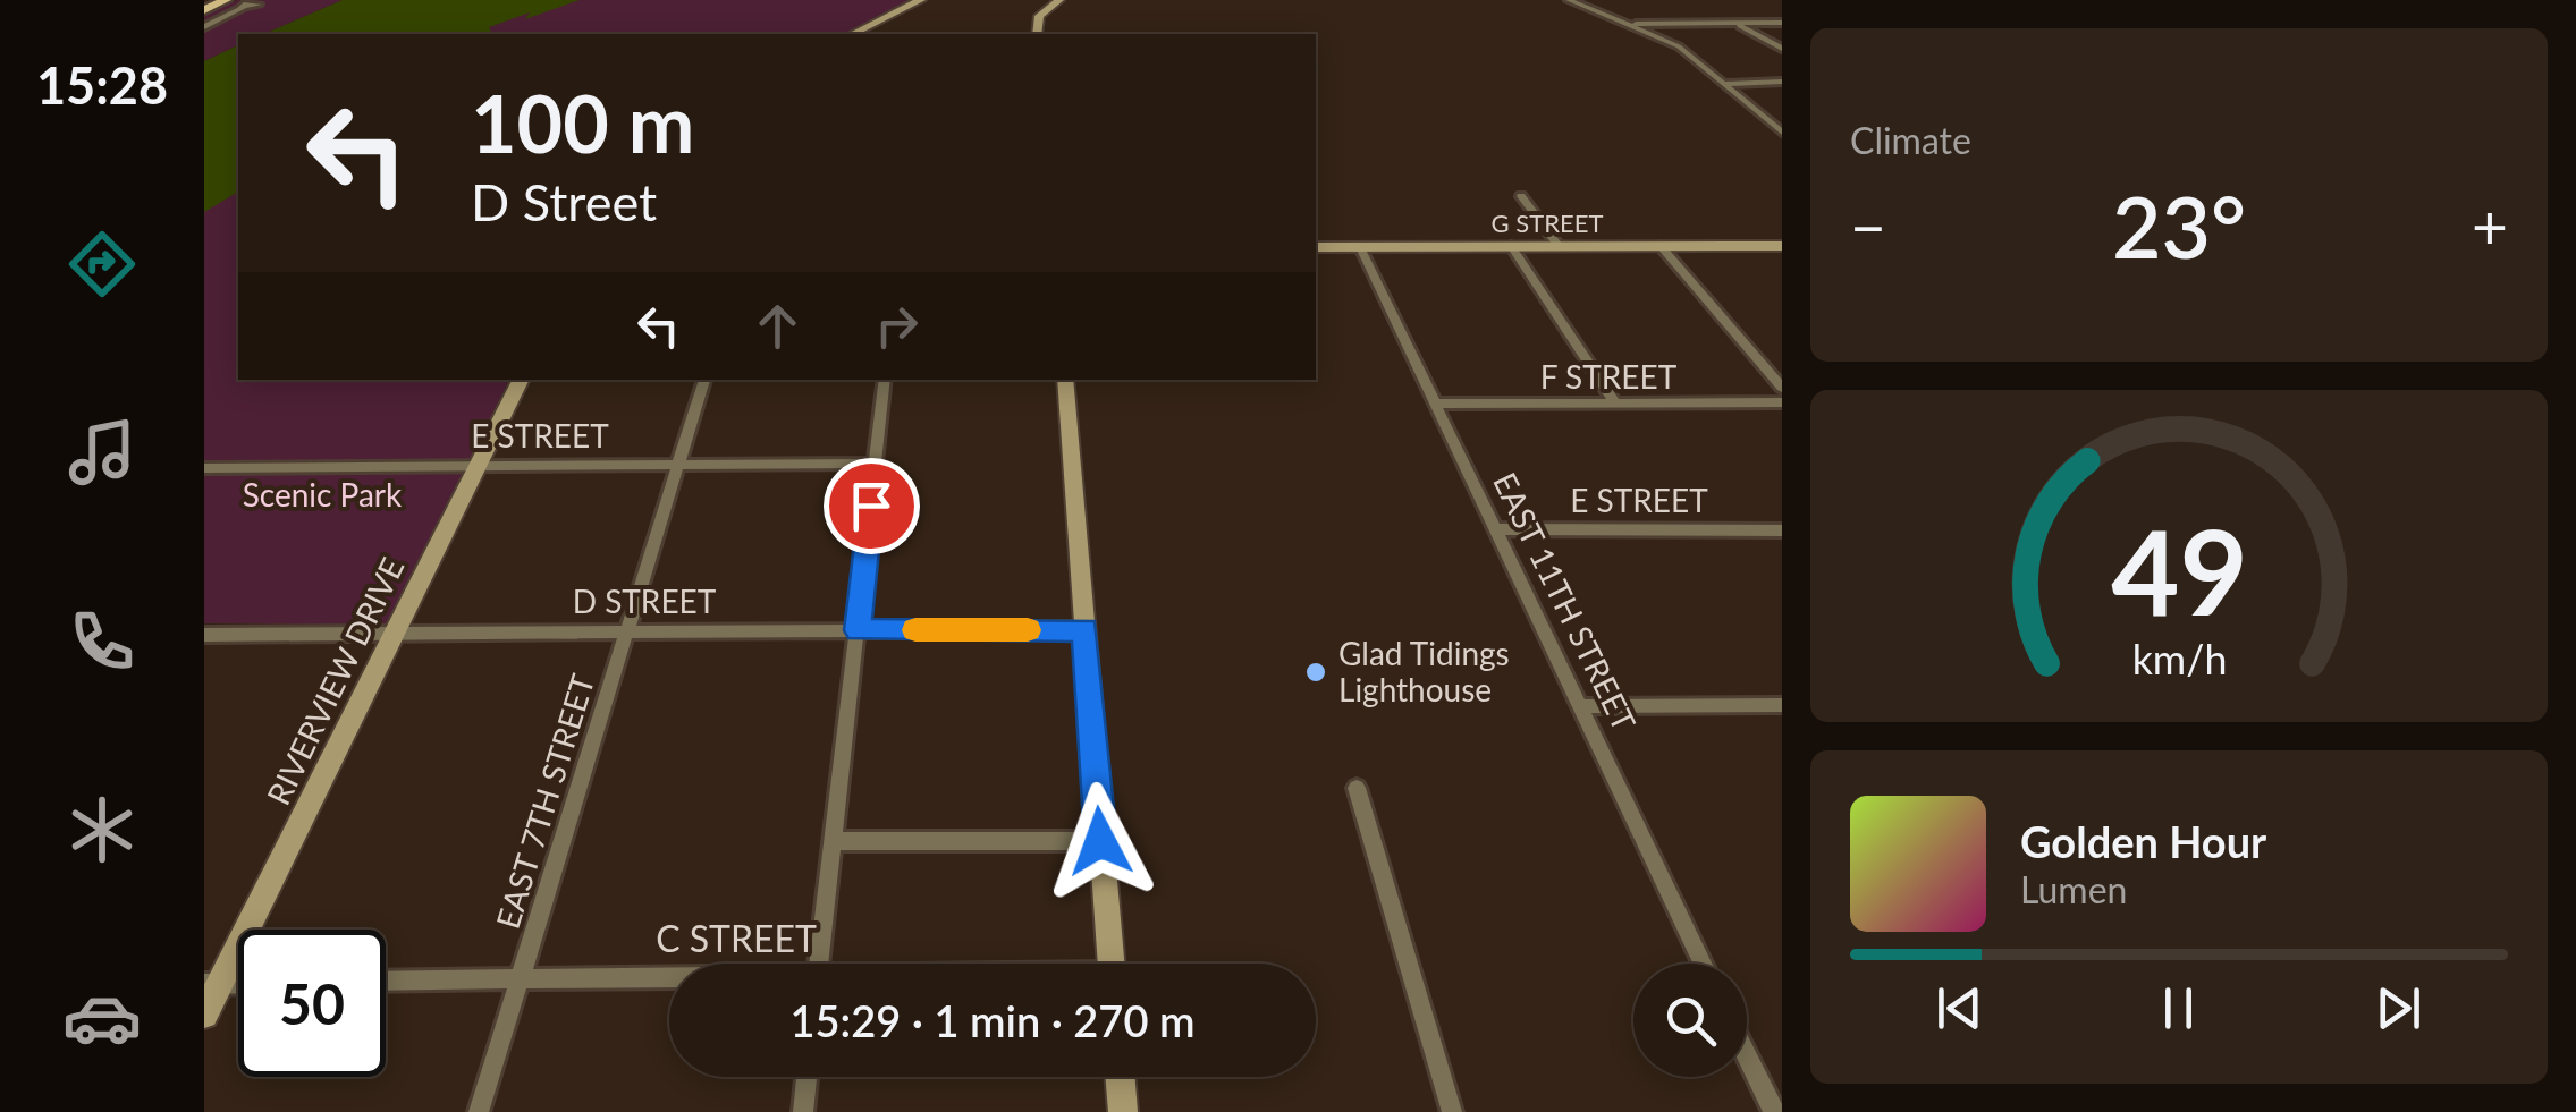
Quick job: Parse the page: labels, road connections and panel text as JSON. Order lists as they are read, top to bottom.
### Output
{
  "streets": {
    "main road": ["G STREET", "RIVERVIEW DRIVE"],
    "street": [
      "F STREET",
      "E STREET",
      "D STREET",
      "EAST 11TH STREET",
      "EAST 7TH STREET",
      "C STREET"
    ]
  },
  "crossings": [
    ["G STREET", "EAST 11TH STREET"],
    ["F STREET", "EAST 11TH STREET"],
    ["E STREET", "EAST 11TH STREET"],
    ["E STREET", "RIVERVIEW DRIVE"],
    ["E STREET", "EAST 7TH STREET"],
    ["D STREET", "RIVERVIEW DRIVE"],
    ["D STREET", "EAST 7TH STREET"],
    ["EAST 7TH STREET", "C STREET"]
  ],
  "parks": ["Scenic Park"],
  "places": ["Glad Tidings Lighthouse"],
  "page": {
    "tabs": "15:28",
    "tile": "Climate",
    "turn": ["100 m", "D Street"],
    "heat": ["−", "23°", "+"],
    "song": ["Golden Hour", "Lumen"],
    "limit": "50",
    "trip": "15:29 · 1 min · 270 m",
    "gauge": ["49", "km/h"]
  }
}
